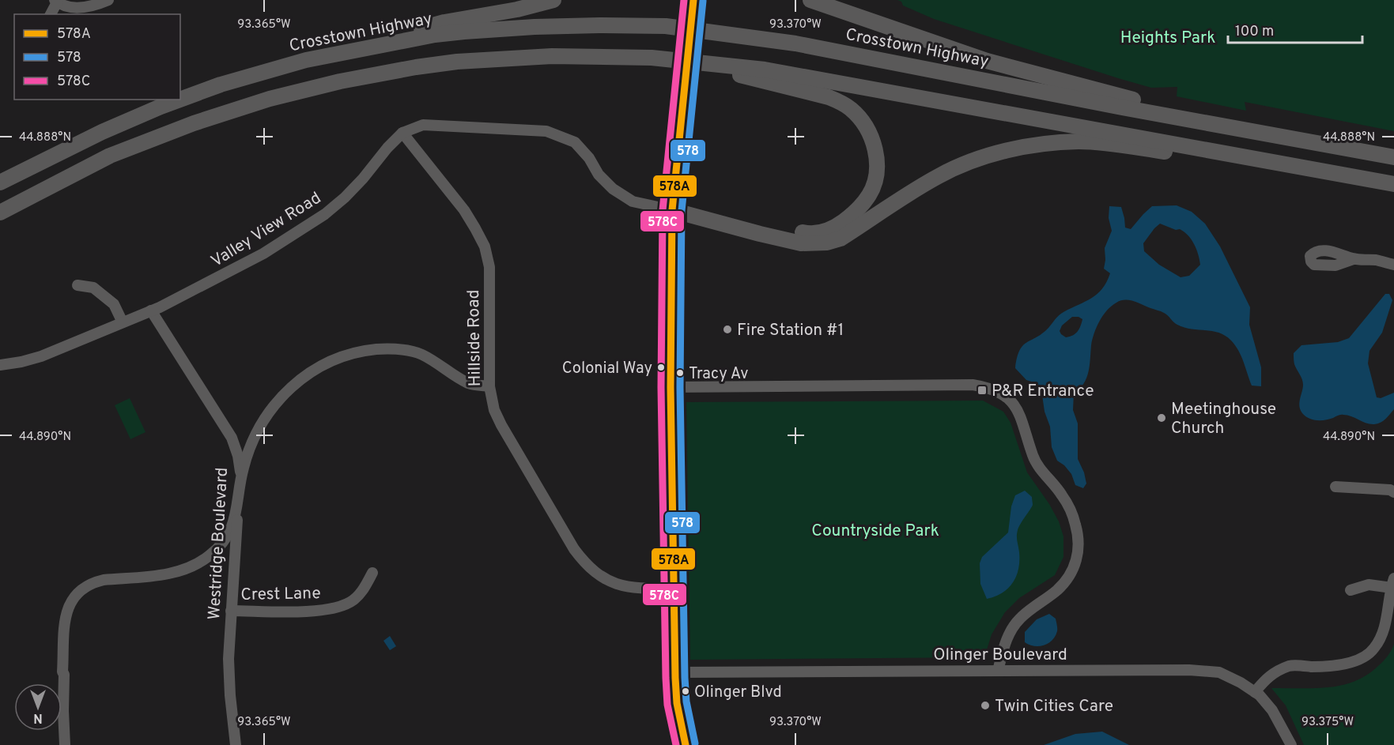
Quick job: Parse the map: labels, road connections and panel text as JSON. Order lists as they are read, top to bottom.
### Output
{
  "streets": {
    "highway": ["Crosstown Highway"],
    "street": [
      "Valley View Road",
      "Hillside Road",
      "Westridge Boulevard",
      "Crest Lane",
      "Olinger Boulevard"
    ]
  },
  "crossings": [
    ["Valley View Road", "Hillside Road"],
    ["Valley View Road", "Westridge Boulevard"],
    ["Westridge Boulevard", "Crest Lane"]
  ],
  "parks": ["Heights Park", "Countryside Park"],
  "places": {
    "other": [
      "Fire Station #1",
      "Colonial Way",
      "Tracy Av",
      "Meetinghouse Church",
      "Olinger Blvd",
      "Twin Cities Care"
    ],
    "transit": ["P&R Entrance"]
  },
  "lines": ["transit line 578A", "transit line 578C", "transit line 578"],
  "legend": ["578A", "578", "578C"],
  "scale_bar": "100 m",
  "north": "bottom",
  "coordinates": [
    "93.365°W",
    "93.370°W",
    "44.888°N",
    "44.890°N",
    "93.375°W"
  ]
}
